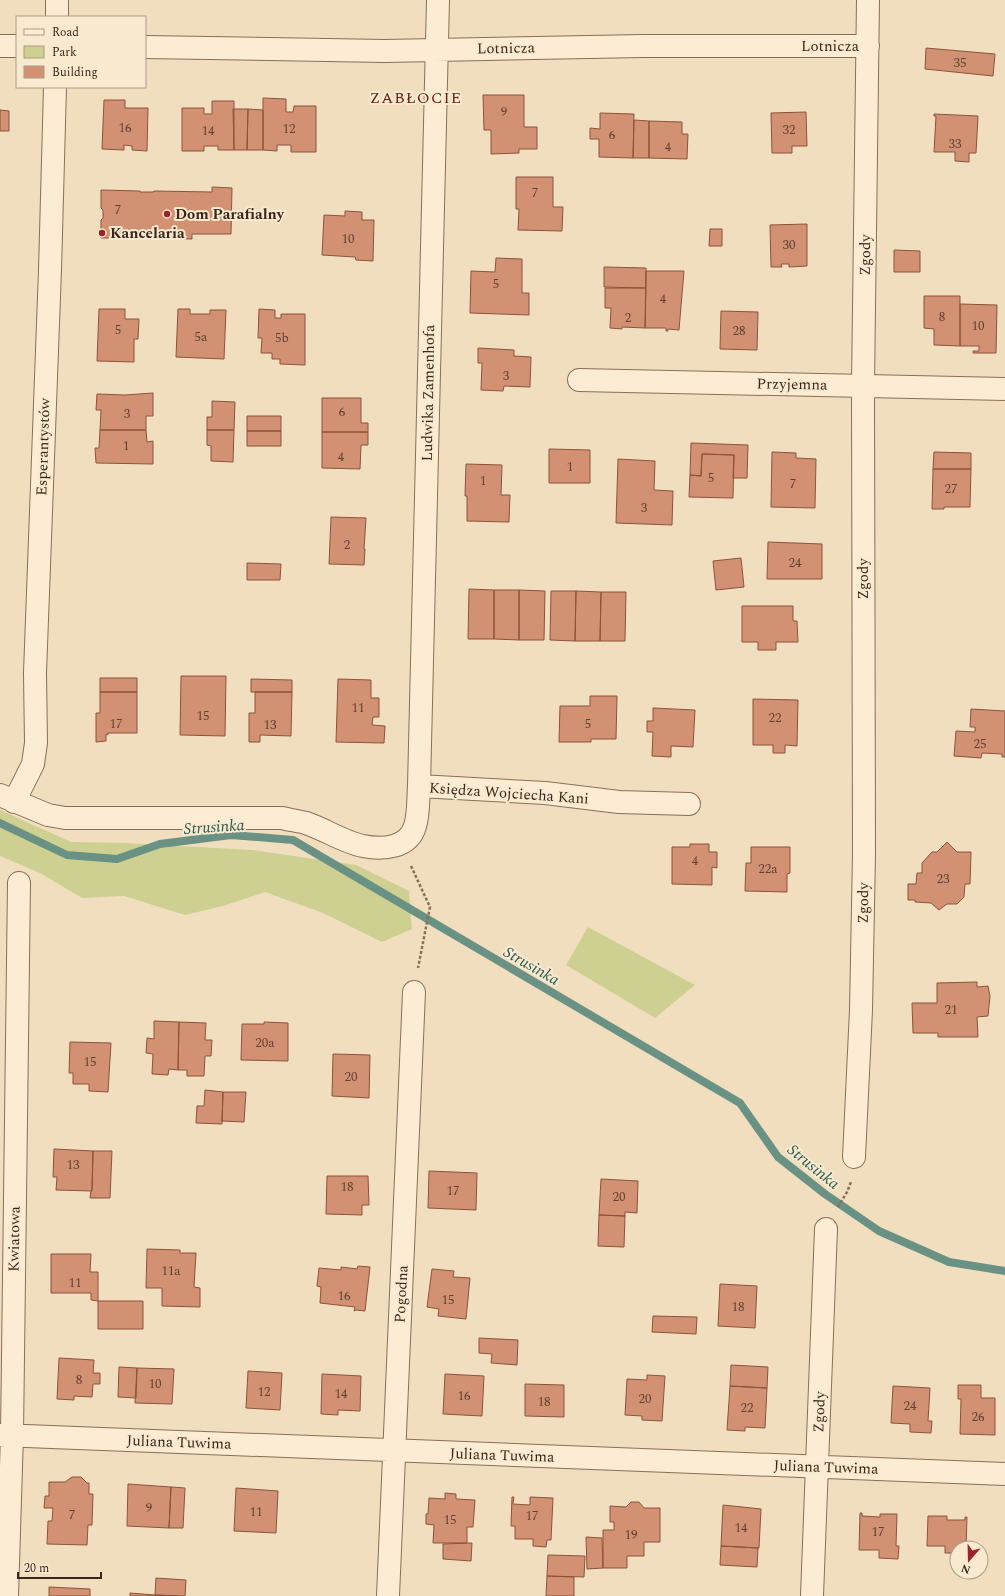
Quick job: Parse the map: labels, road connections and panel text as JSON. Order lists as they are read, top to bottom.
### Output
{
  "streets": {
    "street": [
      "Lotnicza",
      "Zgody",
      "Przyjemna",
      "Ludwika Zamenhofa",
      "Esperantystów",
      "Księdza Wojciecha Kani",
      "Kwiatowa",
      "Pogodna",
      "Juliana Tuwima"
    ]
  },
  "crossings": [
    ["Lotnicza", "Zgody"],
    ["Lotnicza", "Ludwika Zamenhofa"],
    ["Zgody", "Przyjemna"],
    ["Zgody", "Juliana Tuwima"],
    ["Ludwika Zamenhofa", "Księdza Wojciecha Kani"],
    ["Kwiatowa", "Juliana Tuwima"],
    ["Pogodna", "Juliana Tuwima"]
  ],
  "districts": ["ZABŁOCIE"],
  "water": ["Strusinka"],
  "places": ["Dom Parafialny", "Kancelaria"],
  "house_numbers": [
    "35",
    "9",
    "16",
    "12",
    "32",
    "14",
    "6",
    "33",
    "4",
    "7",
    "7",
    "10",
    "30",
    "5",
    "4",
    "8",
    "2",
    "10",
    "5",
    "28",
    "5a",
    "5b",
    "3",
    "6",
    "3",
    "1",
    "4",
    "1",
    "5",
    "1",
    "7",
    "27",
    "3",
    "2",
    "24",
    "11",
    "15",
    "22",
    "17",
    "5",
    "13",
    "25",
    "4",
    "22a",
    "23",
    "21",
    "20a",
    "15",
    "20",
    "13",
    "18",
    "17",
    "20",
    "11a",
    "11",
    "16",
    "15",
    "18",
    "8",
    "10",
    "12",
    "14",
    "16",
    "20",
    "18",
    "24",
    "22",
    "26",
    "9",
    "11",
    "7",
    "17",
    "15",
    "14",
    "17",
    "19"
  ],
  "legend": ["Road", "Park", "Building"],
  "scale_bar": "20 m",
  "north": "bottom"
}
